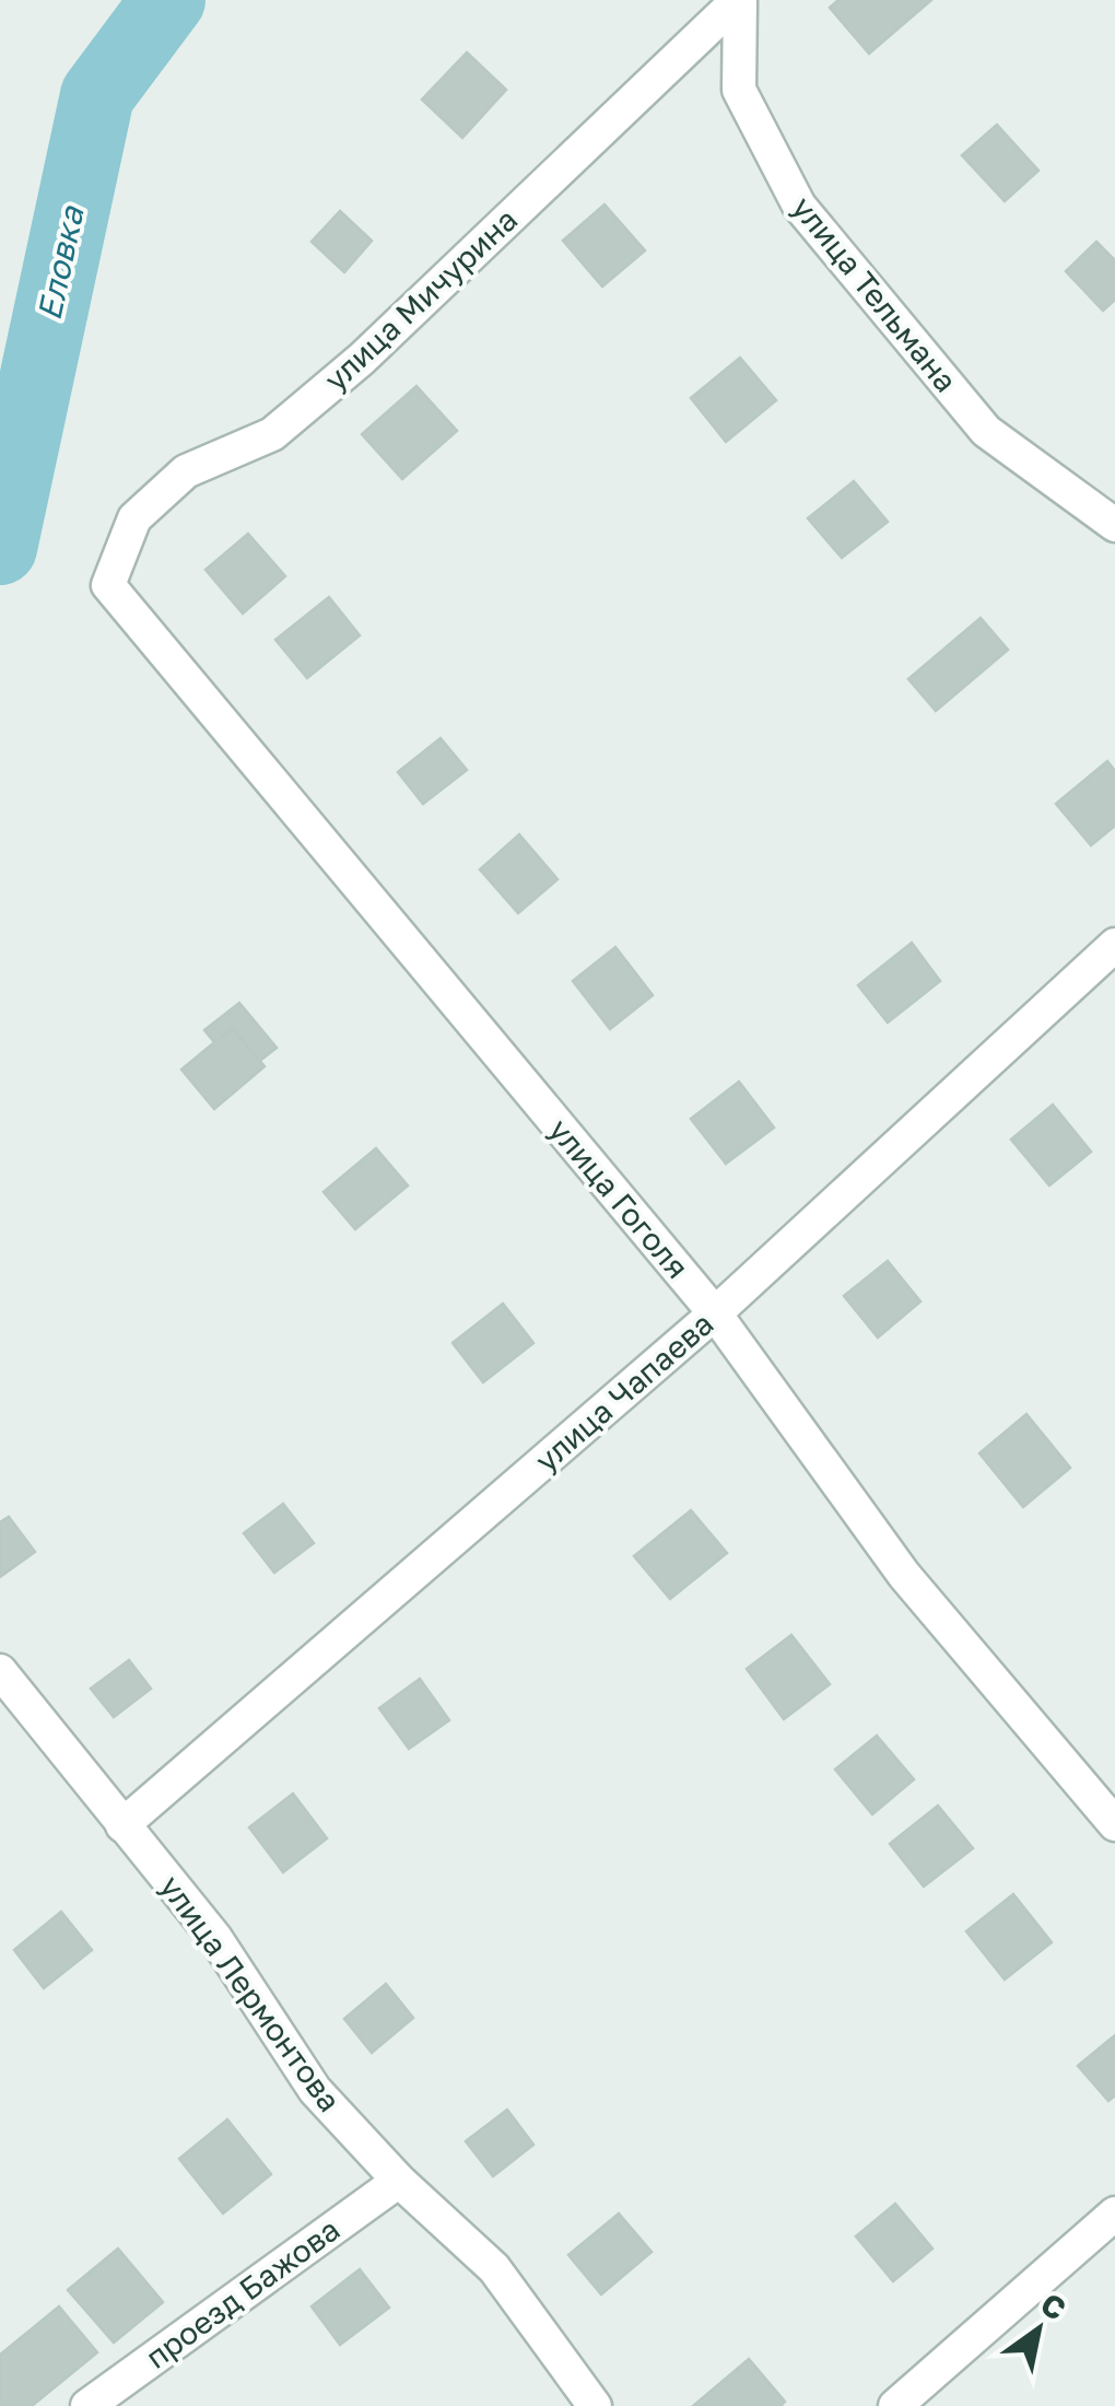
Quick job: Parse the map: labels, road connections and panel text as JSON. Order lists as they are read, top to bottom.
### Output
{
  "streets": {
    "street": [
      "улица Тельмана",
      "улица Мичурина",
      "улица Гоголя",
      "улица Чапаева",
      "улица Лермонтова",
      "проезд Бажова"
    ]
  },
  "crossings": [
    ["улица Тельмана", "улица Мичурина"],
    ["улица Мичурина", "улица Гоголя"],
    ["улица Гоголя", "улица Чапаева"],
    ["улица Чапаева", "улица Лермонтова"],
    ["улица Лермонтова", "проезд Бажова"]
  ],
  "water": ["Еловка"],
  "north": "top right"
}
